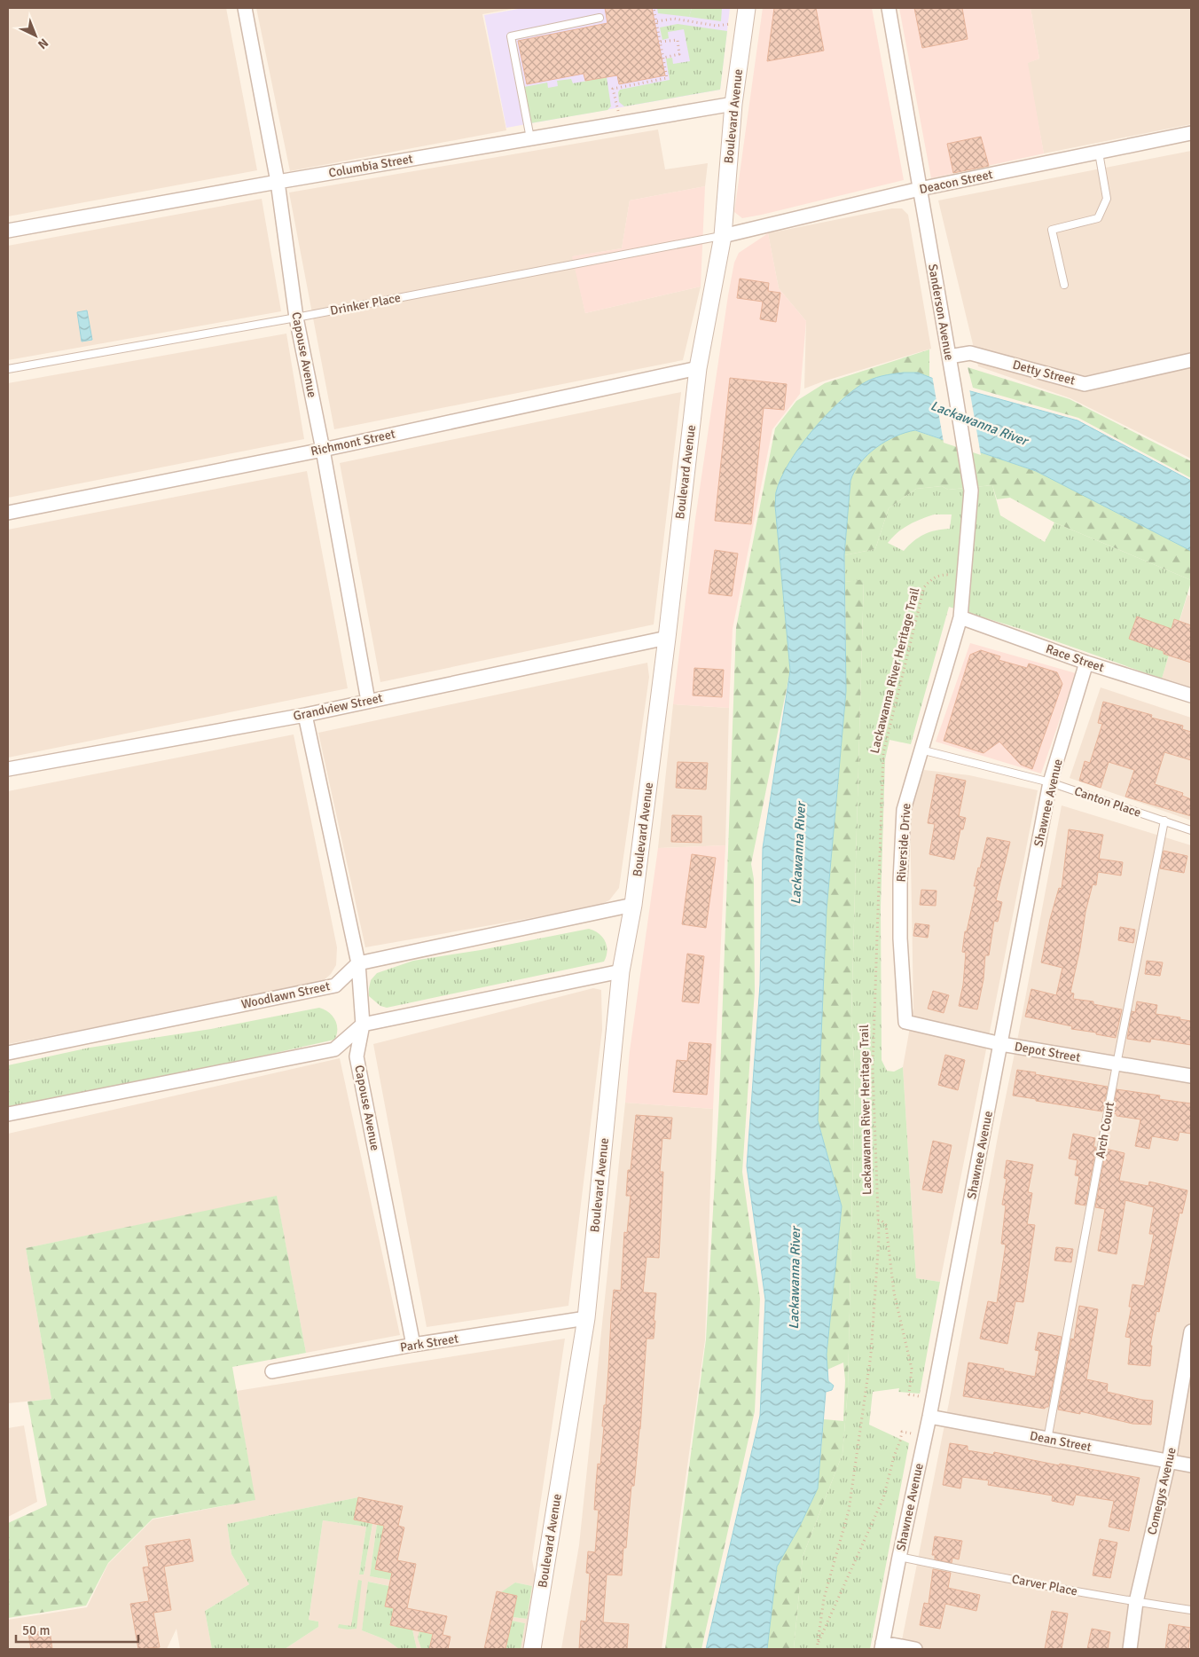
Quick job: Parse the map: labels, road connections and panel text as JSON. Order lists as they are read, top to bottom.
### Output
{
  "streets": {
    "street": [
      "Boulevard Avenue",
      "Columbia Street",
      "Deacon Street",
      "Sanderson Avenue",
      "Capouse Avenue",
      "Detty Street",
      "Richmont Street",
      "Race Street",
      "Grandview Street",
      "Shawnee Avenue",
      "Riverside Drive",
      "Woodlawn Street",
      "Depot Street",
      "Park Street",
      "Dean Street",
      "Comegys Avenue"
    ],
    "lane": [
      "Drinker Place",
      "Canton Place",
      "Arch Court",
      "Carver Place"
    ],
    "path": ["Lackawanna River Heritage Trail"]
  },
  "crossings": [
    ["Boulevard Avenue", "Columbia Street"],
    ["Boulevard Avenue", "Deacon Street"],
    ["Boulevard Avenue", "Drinker Place"],
    ["Boulevard Avenue", "Richmont Street"],
    ["Boulevard Avenue", "Grandview Street"],
    ["Boulevard Avenue", "Park Street"],
    ["Columbia Street", "Capouse Avenue"],
    ["Deacon Street", "Drinker Place"],
    ["Deacon Street", "Sanderson Avenue"],
    ["Drinker Place", "Capouse Avenue"],
    ["Sanderson Avenue", "Detty Street"],
    ["Sanderson Avenue", "Race Street"],
    ["Sanderson Avenue", "Lackawanna River Heritage Trail"],
    ["Sanderson Avenue", "Riverside Drive"],
    ["Capouse Avenue", "Richmont Street"],
    ["Capouse Avenue", "Grandview Street"],
    ["Capouse Avenue", "Woodlawn Street"],
    ["Capouse Avenue", "Park Street"],
    ["Race Street", "Shawnee Avenue"],
    ["Race Street", "Riverside Drive"],
    ["Canton Place", "Shawnee Avenue"],
    ["Canton Place", "Riverside Drive"],
    ["Canton Place", "Arch Court"],
    ["Shawnee Avenue", "Depot Street"],
    ["Shawnee Avenue", "Dean Street"],
    ["Shawnee Avenue", "Carver Place"],
    ["Riverside Drive", "Depot Street"],
    ["Depot Street", "Arch Court"],
    ["Arch Court", "Dean Street"],
    ["Dean Street", "Comegys Avenue"],
    ["Comegys Avenue", "Carver Place"]
  ],
  "water": ["Lackawanna River"],
  "scale_bar": "50 m",
  "north": "bottom right"
}
